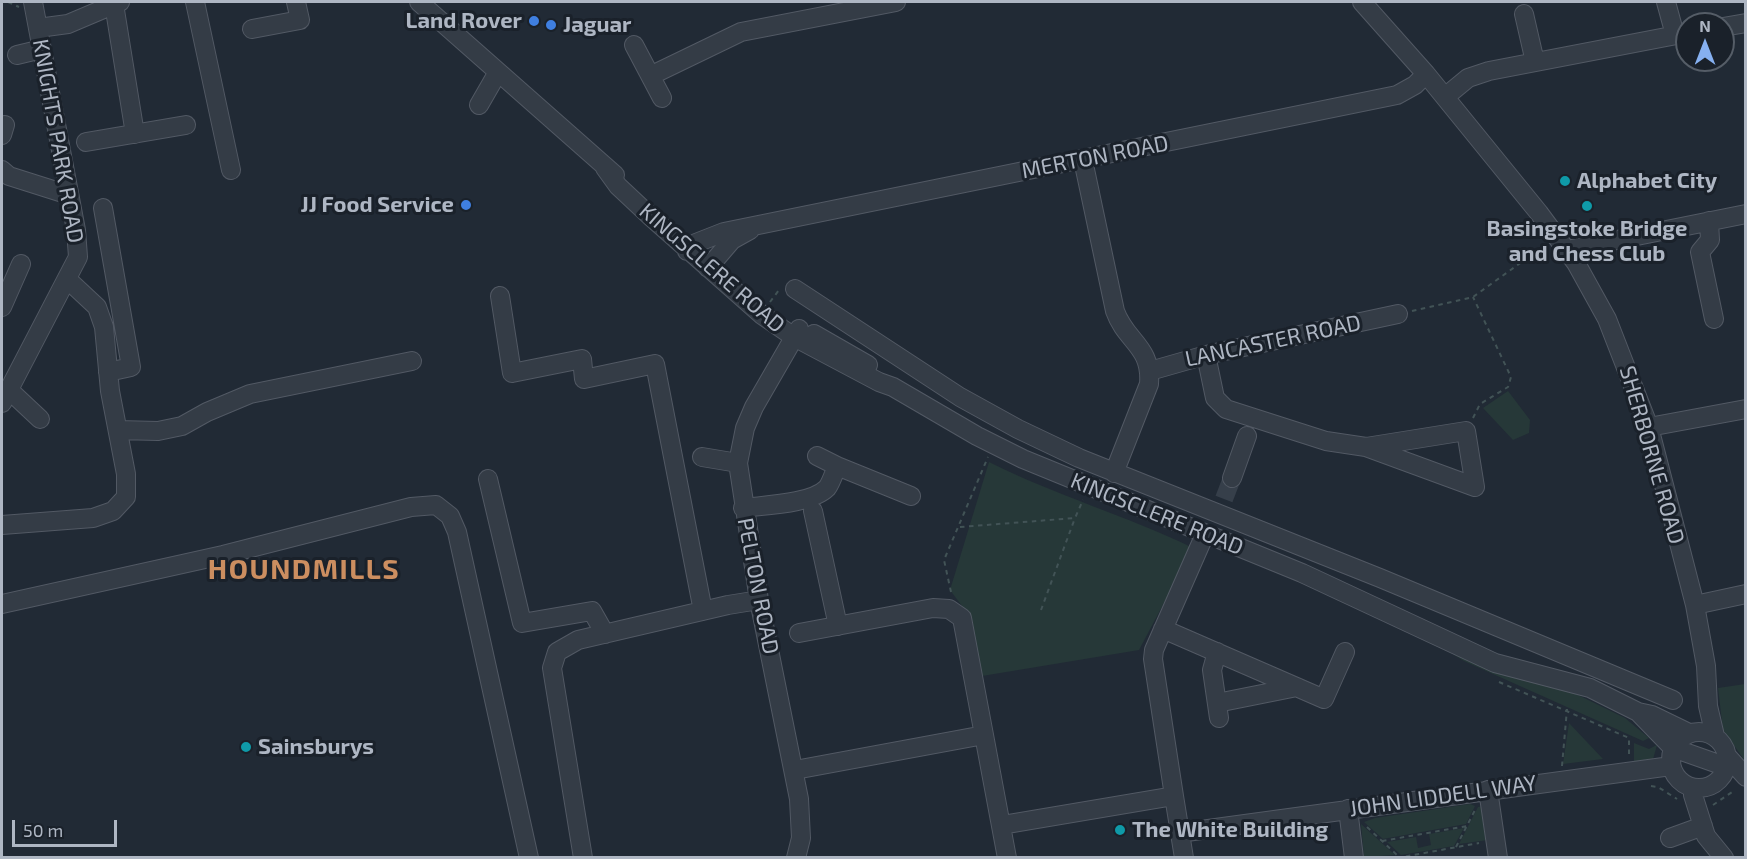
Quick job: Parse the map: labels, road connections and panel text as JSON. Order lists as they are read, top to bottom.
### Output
{
  "streets": {
    "street": [
      "KNIGHTS PARK ROAD",
      "MERTON ROAD",
      "KINGSCLERE ROAD",
      "LANCASTER ROAD",
      "SHERBORNE ROAD",
      "PELTON ROAD",
      "JOHN LIDDELL WAY"
    ]
  },
  "crossings": [
    ["MERTON ROAD", "KINGSCLERE ROAD"],
    ["MERTON ROAD", "SHERBORNE ROAD"],
    ["KINGSCLERE ROAD", "SHERBORNE ROAD"],
    ["KINGSCLERE ROAD", "PELTON ROAD"],
    ["KINGSCLERE ROAD", "JOHN LIDDELL WAY"]
  ],
  "districts": ["HOUNDMILLS"],
  "places": [
    "Land Rover",
    "Jaguar",
    "Alphabet City",
    "JJ Food Service",
    "Basingstoke Bridge and Chess Club",
    "Sainsburys",
    "The White Building"
  ],
  "scale_bar": "50 m",
  "north": "top"
}
